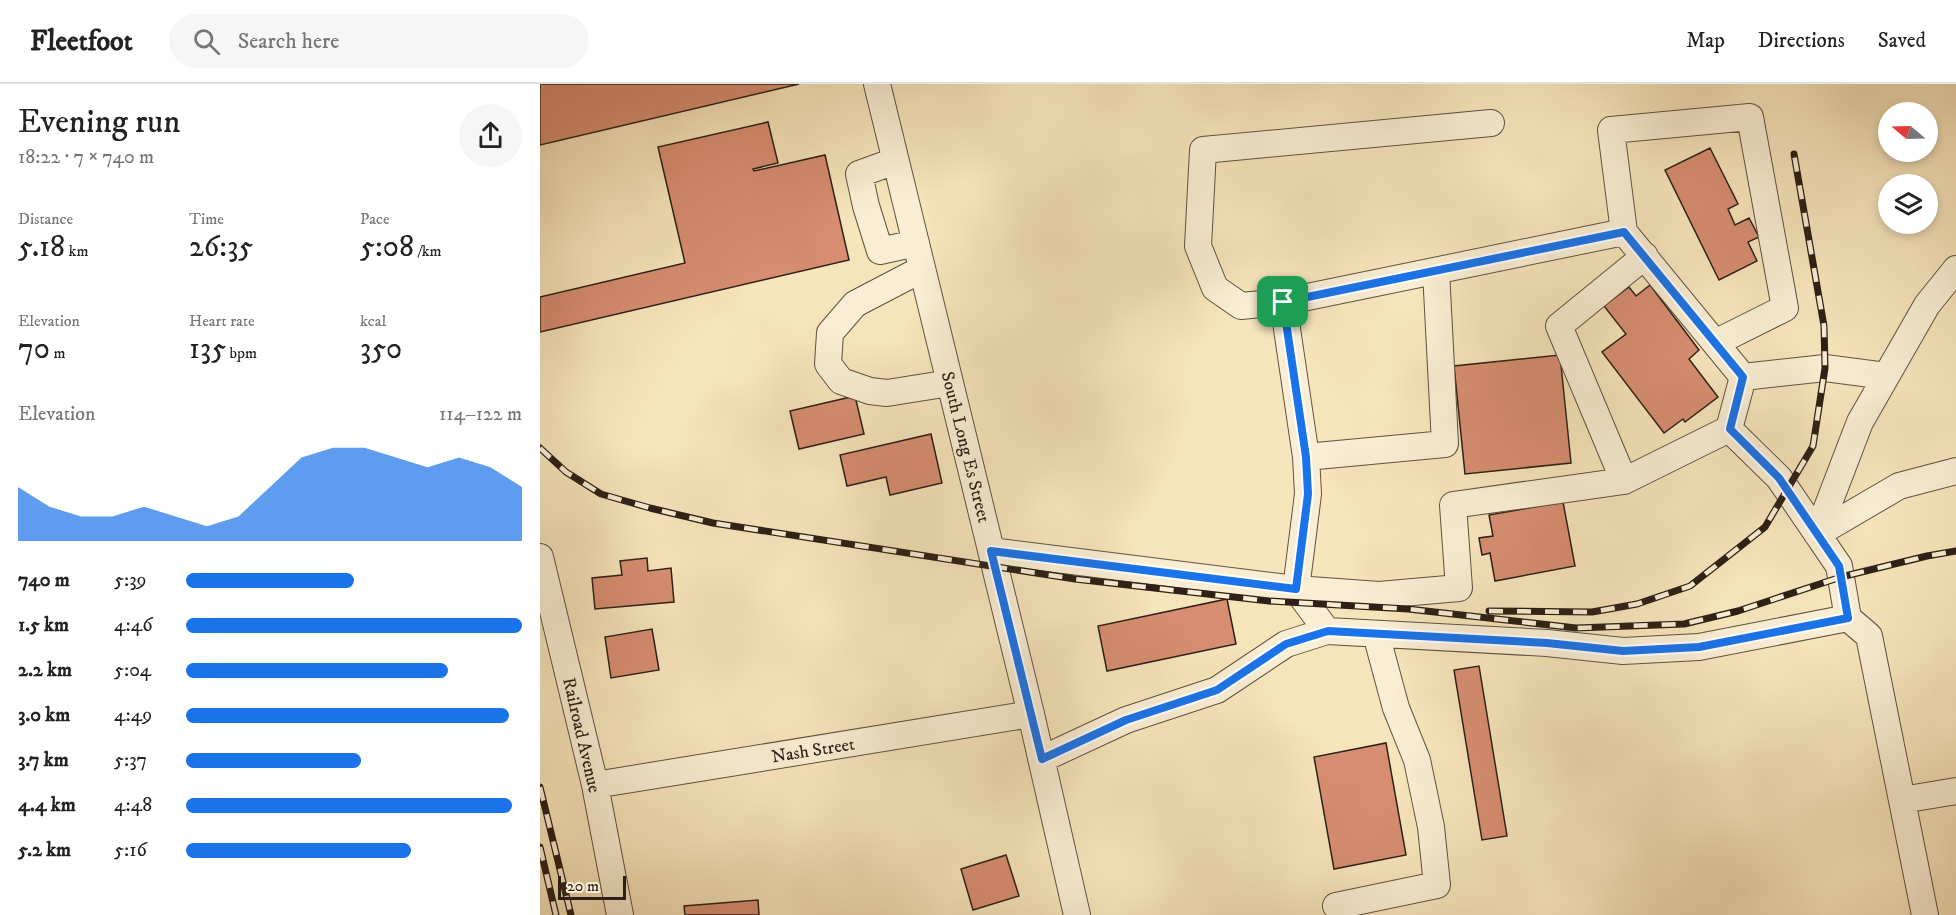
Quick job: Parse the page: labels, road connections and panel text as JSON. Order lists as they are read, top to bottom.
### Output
{
  "streets": {
    "street": ["South Long Es Street", "Railroad Avenue", "Nash Street"]
  },
  "crossings": [
    ["South Long Es Street", "Nash Street"],
    ["Railroad Avenue", "Nash Street"]
  ],
  "scale_bar": "20 m",
  "north": "left",
  "page": {
    "header": "Fleetfoot",
    "search": "Search here",
    "nav": ["Map", "Directions", "Saved"],
    "heading": ["Evening run", "18:22 · 7 × 740 m"],
    "stats": [
      ["Distance", "5.18 km"],
      ["Time", "26:35"],
      ["Pace", "5:08 /km"],
      ["Elevation", "70 m"],
      ["Heart rate", "135 bpm"],
      ["kcal", "350"]
    ],
    "chart": ["Elevation", "114–122 m"],
    "list": [
      {
        "name": "740 m",
        "note": "5:39"
      },
      {
        "name": "1.5 km",
        "note": "4:46"
      },
      {
        "name": "2.2 km",
        "note": "5:04"
      },
      {
        "name": "3.0 km",
        "note": "4:49"
      },
      {
        "name": "3.7 km",
        "note": "5:37"
      },
      {
        "name": "4.4 km",
        "note": "4:48"
      },
      {
        "name": "5.2 km",
        "note": "5:16"
      }
    ],
    "scale": "20 m"
  }
}
